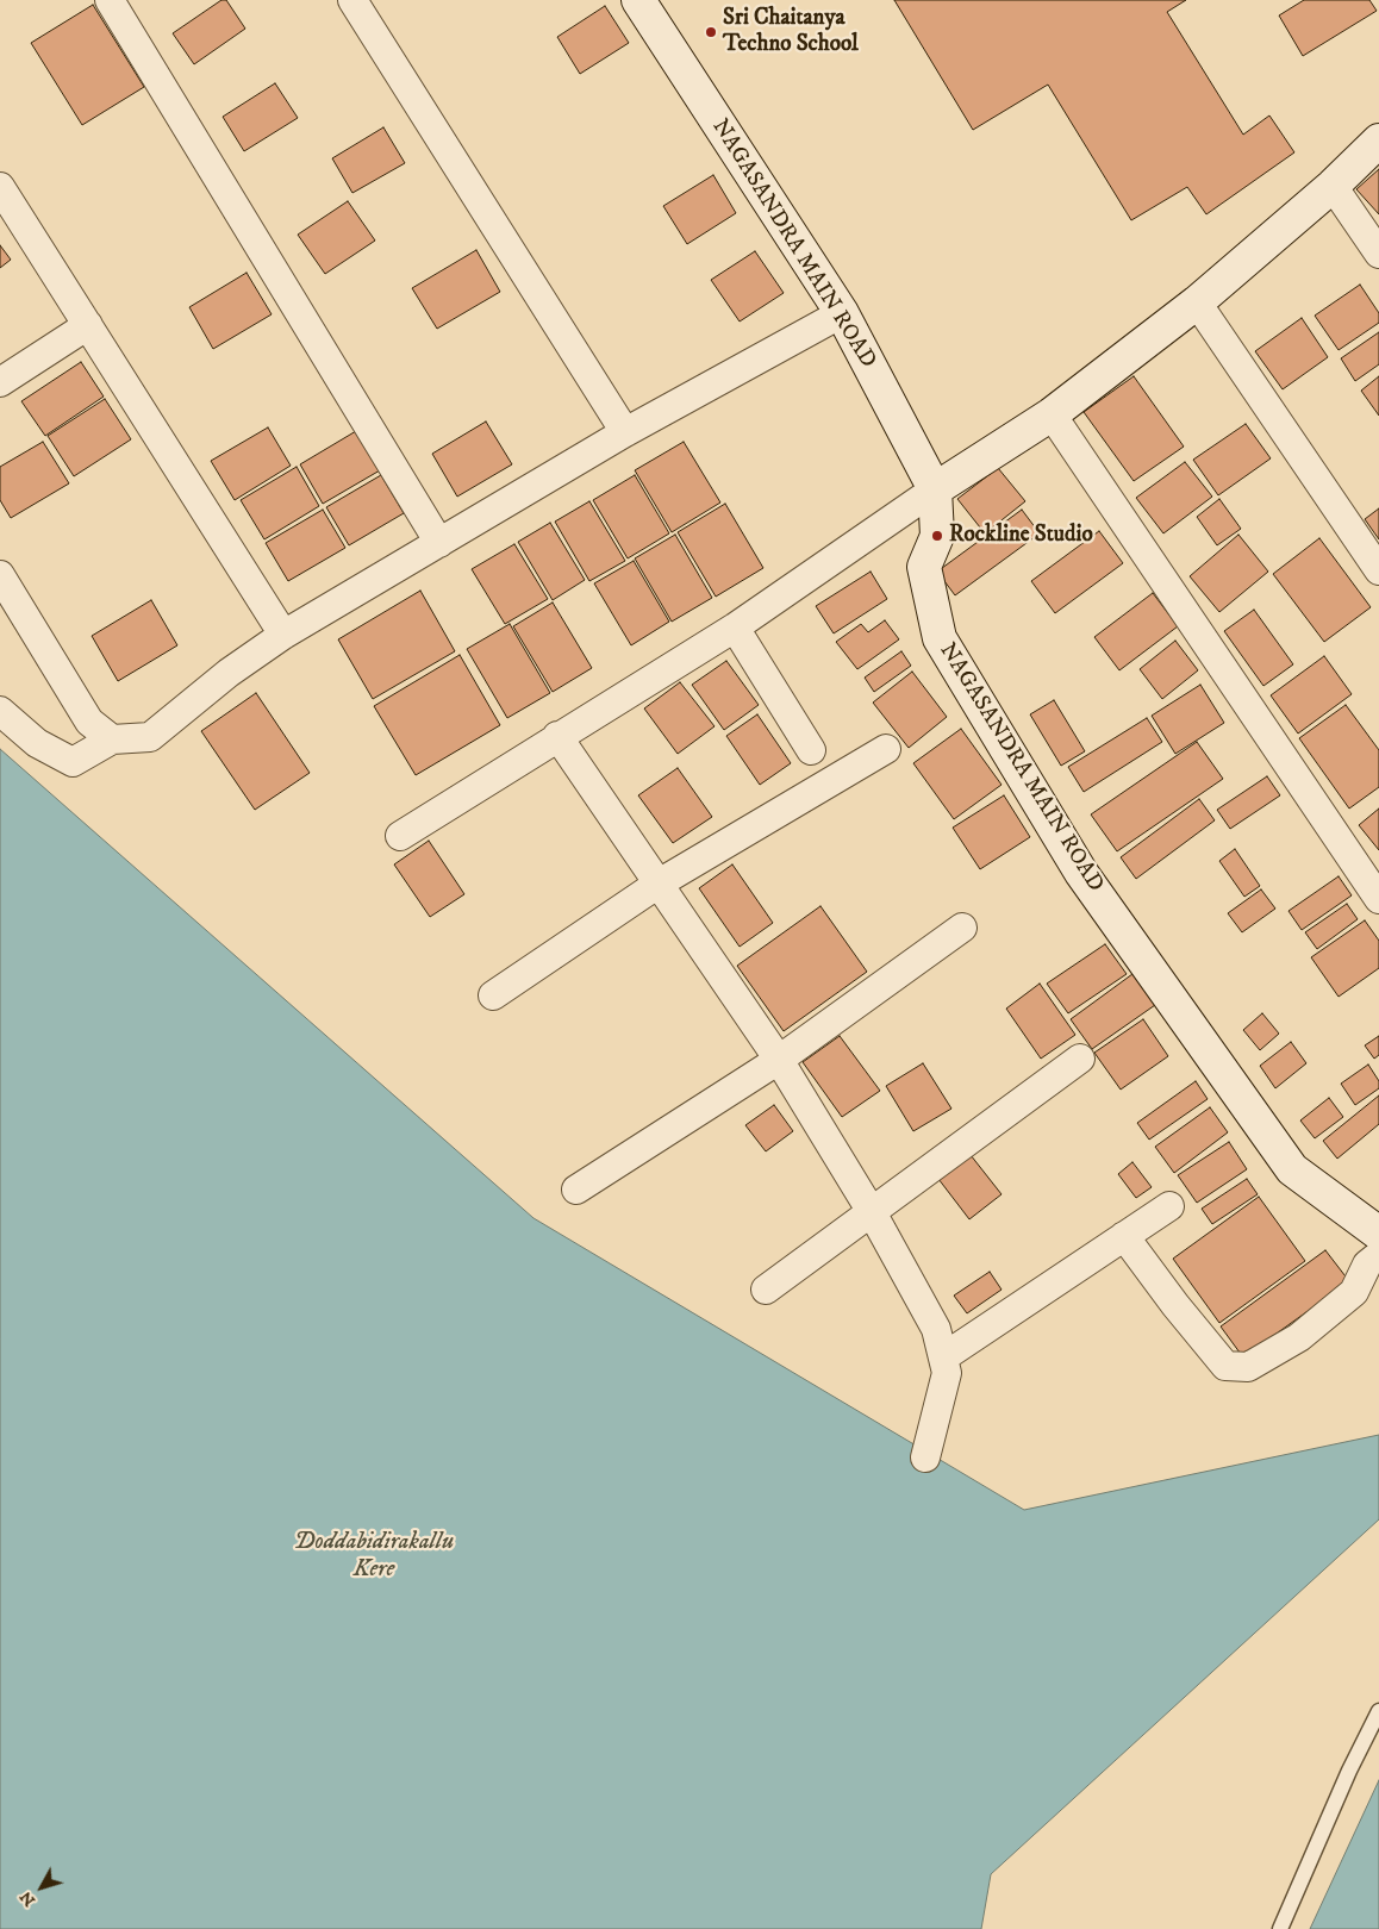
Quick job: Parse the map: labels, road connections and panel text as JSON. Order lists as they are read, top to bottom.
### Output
{
  "streets": {
    "street": ["NAGASANDRA MAIN ROAD"]
  },
  "water": ["Doddabidirakallu Kere"],
  "places": ["Sri Chaitanya Techno School", "Rockline Studio"],
  "north": "bottom left"
}
